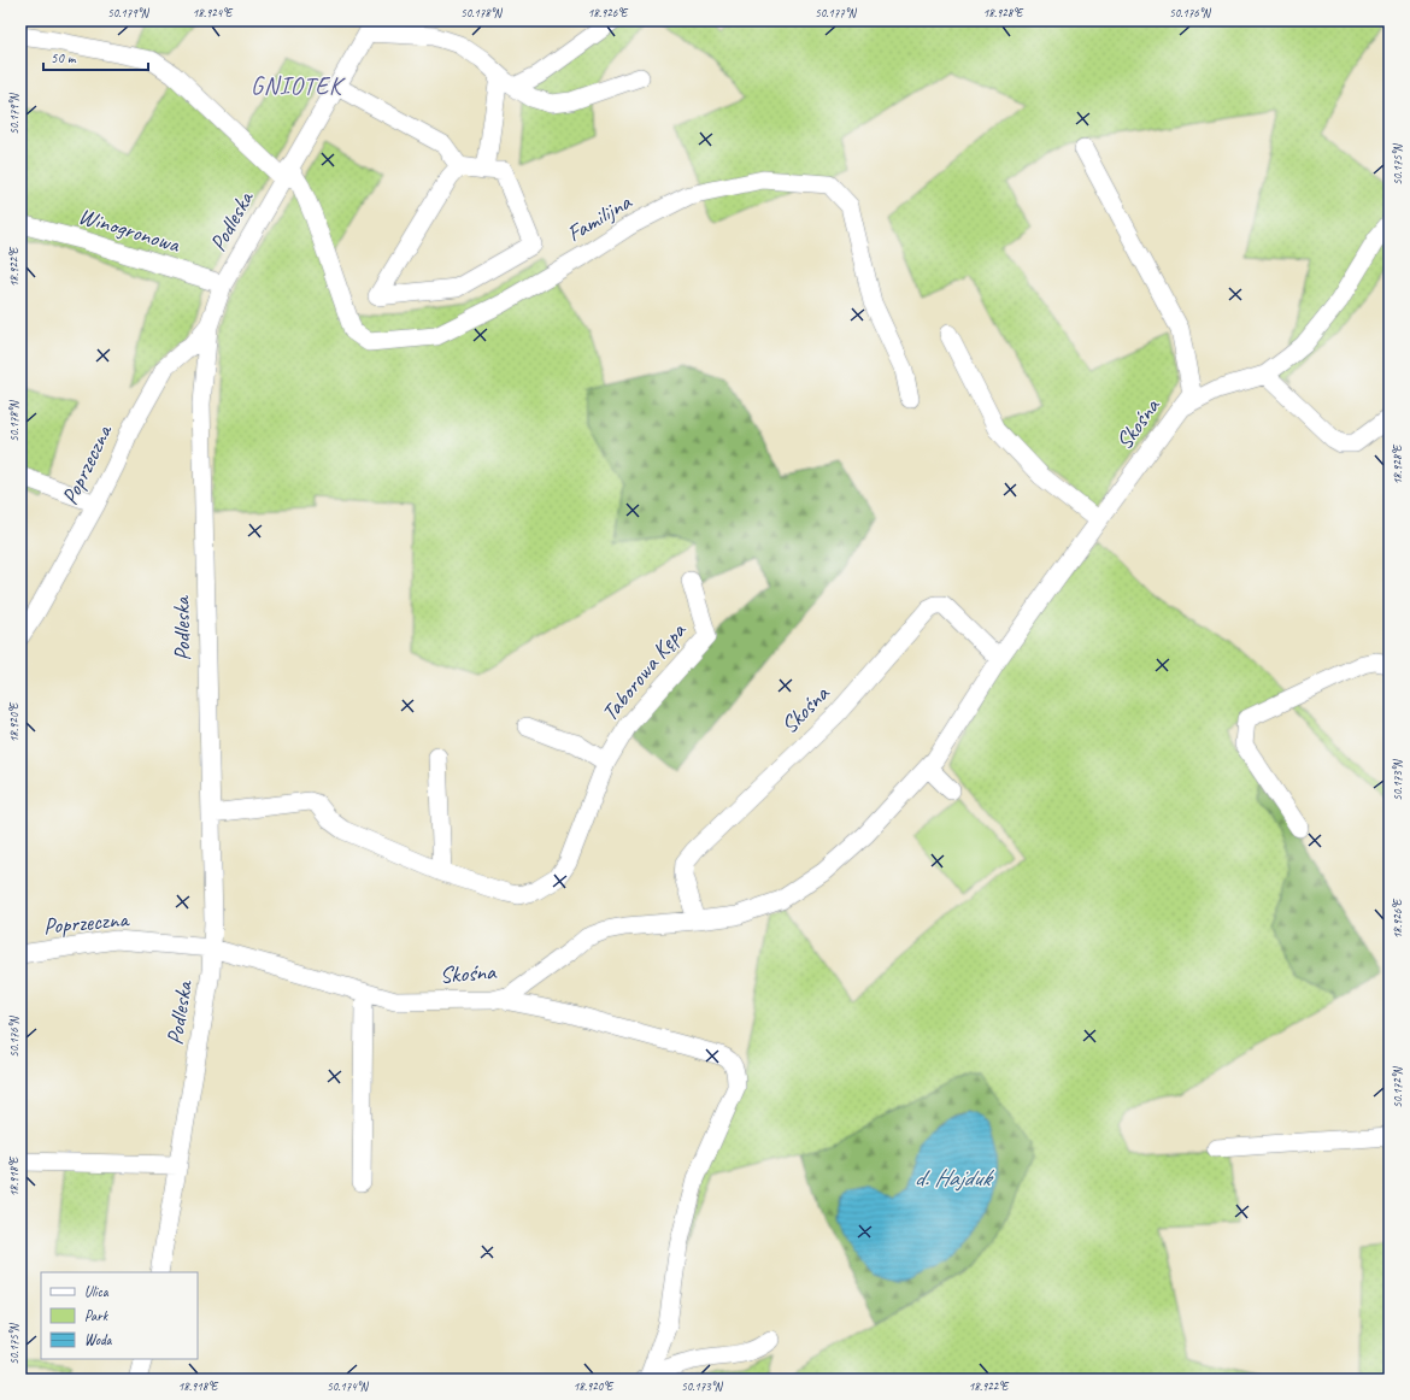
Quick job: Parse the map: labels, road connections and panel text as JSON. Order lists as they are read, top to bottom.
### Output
{
  "streets": {
    "street": [
      "Familijna",
      "Podleska",
      "Winogronowa",
      "Skośna",
      "Poprzeczna",
      "Taborowa Kępa"
    ]
  },
  "crossings": [
    ["Familijna", "Podleska"],
    ["Podleska", "Winogronowa"],
    ["Podleska", "Skośna"],
    ["Podleska", "Poprzeczna"],
    ["Podleska", "Taborowa Kępa"],
    ["Skośna", "Poprzeczna"]
  ],
  "districts": ["GNIOTEK"],
  "water": ["d. Hajduk"],
  "legend": ["Ulica", "Park", "Woda"],
  "scale_bar": "50 m",
  "coordinates": [
    "50.179°N",
    "18.924°E",
    "50.178°N",
    "18.926°E",
    "50.177°N",
    "18.928°E",
    "50.176°N",
    "50.175°N",
    "18.922°E",
    "18.920°E",
    "50.173°N",
    "50.172°N",
    "18.918°E",
    "50.174°N"
  ]
}
